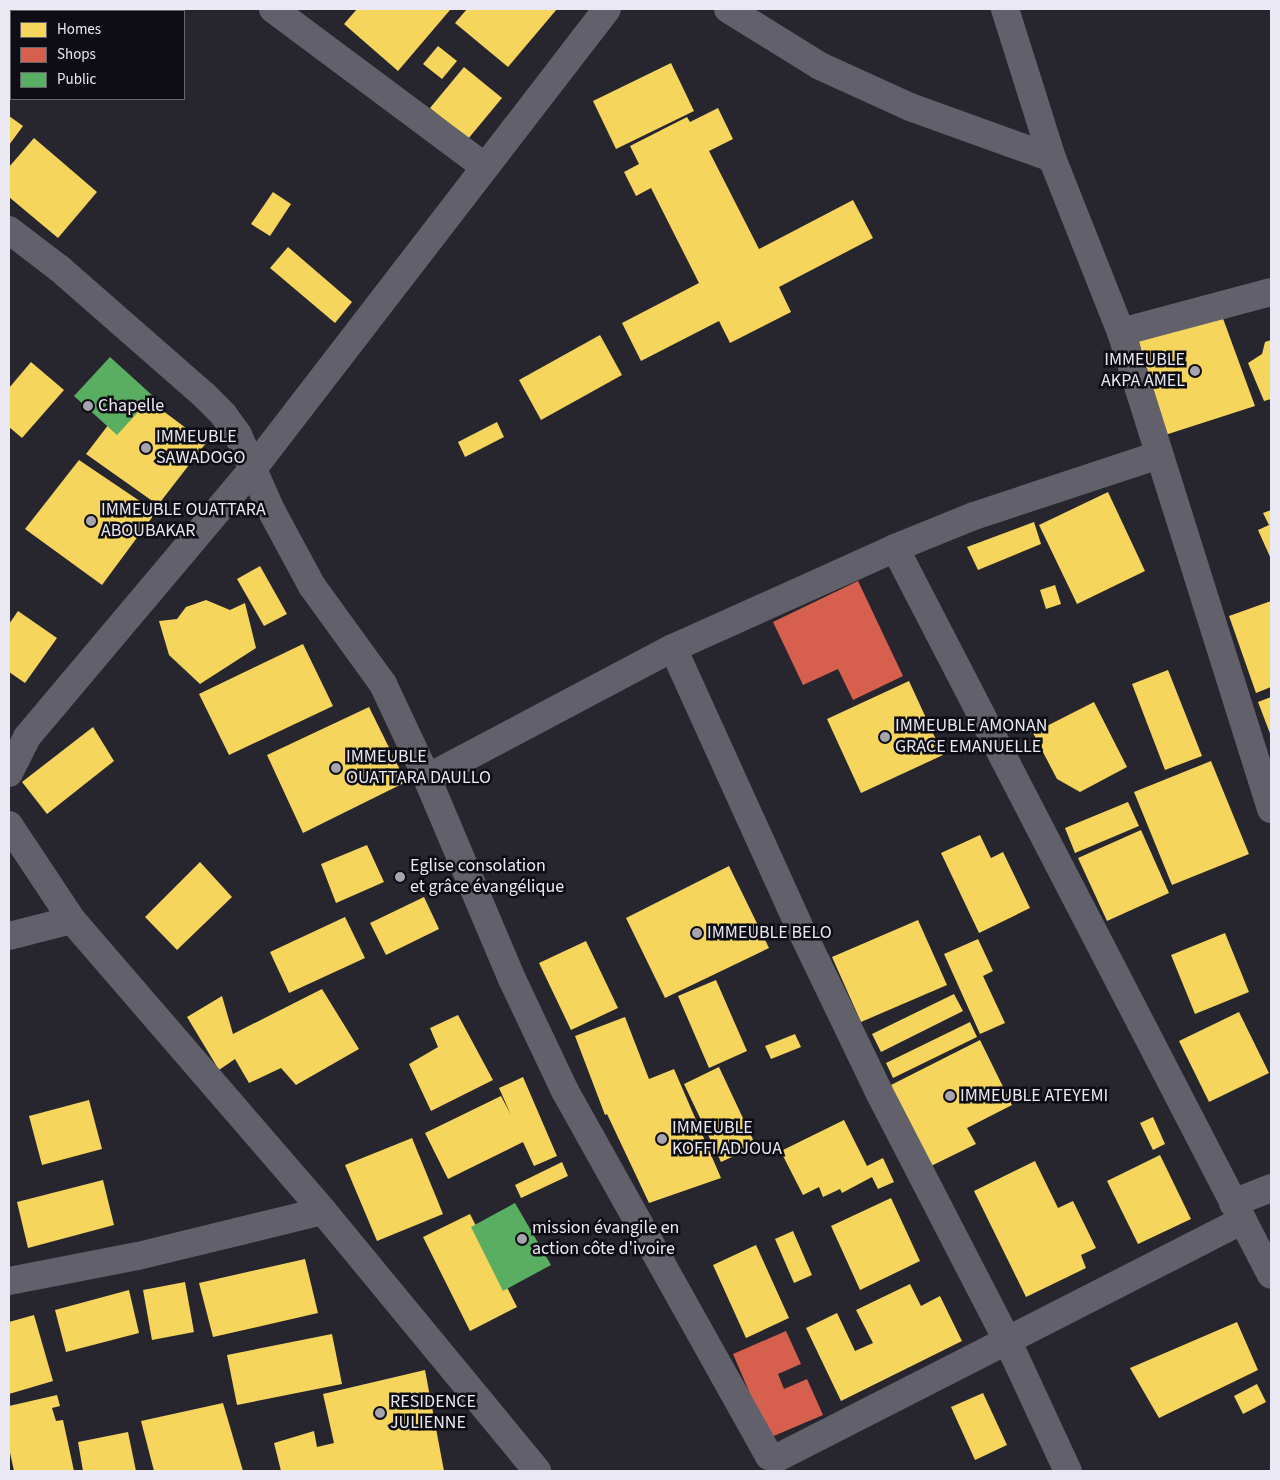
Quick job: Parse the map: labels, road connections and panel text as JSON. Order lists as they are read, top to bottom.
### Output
{
  "places": [
    "IMMEUBLE AKPA AMEL",
    "Chapelle",
    "IMMEUBLE SAWADOGO",
    "IMMEUBLE OUATTARA ABOUBAKAR",
    "IMMEUBLE AMONAN GRACE EMANUELLE",
    "IMMEUBLE OUATTARA DAULLO",
    "Eglise consolation et grâce évangélique",
    "IMMEUBLE BELO",
    "IMMEUBLE ATEYEMI",
    "IMMEUBLE KOFFI ADJOUA",
    "mission évangile en action côte d'ivoire",
    "RESIDENCE JULIENNE"
  ],
  "legend": ["Homes", "Shops", "Public"]
}
